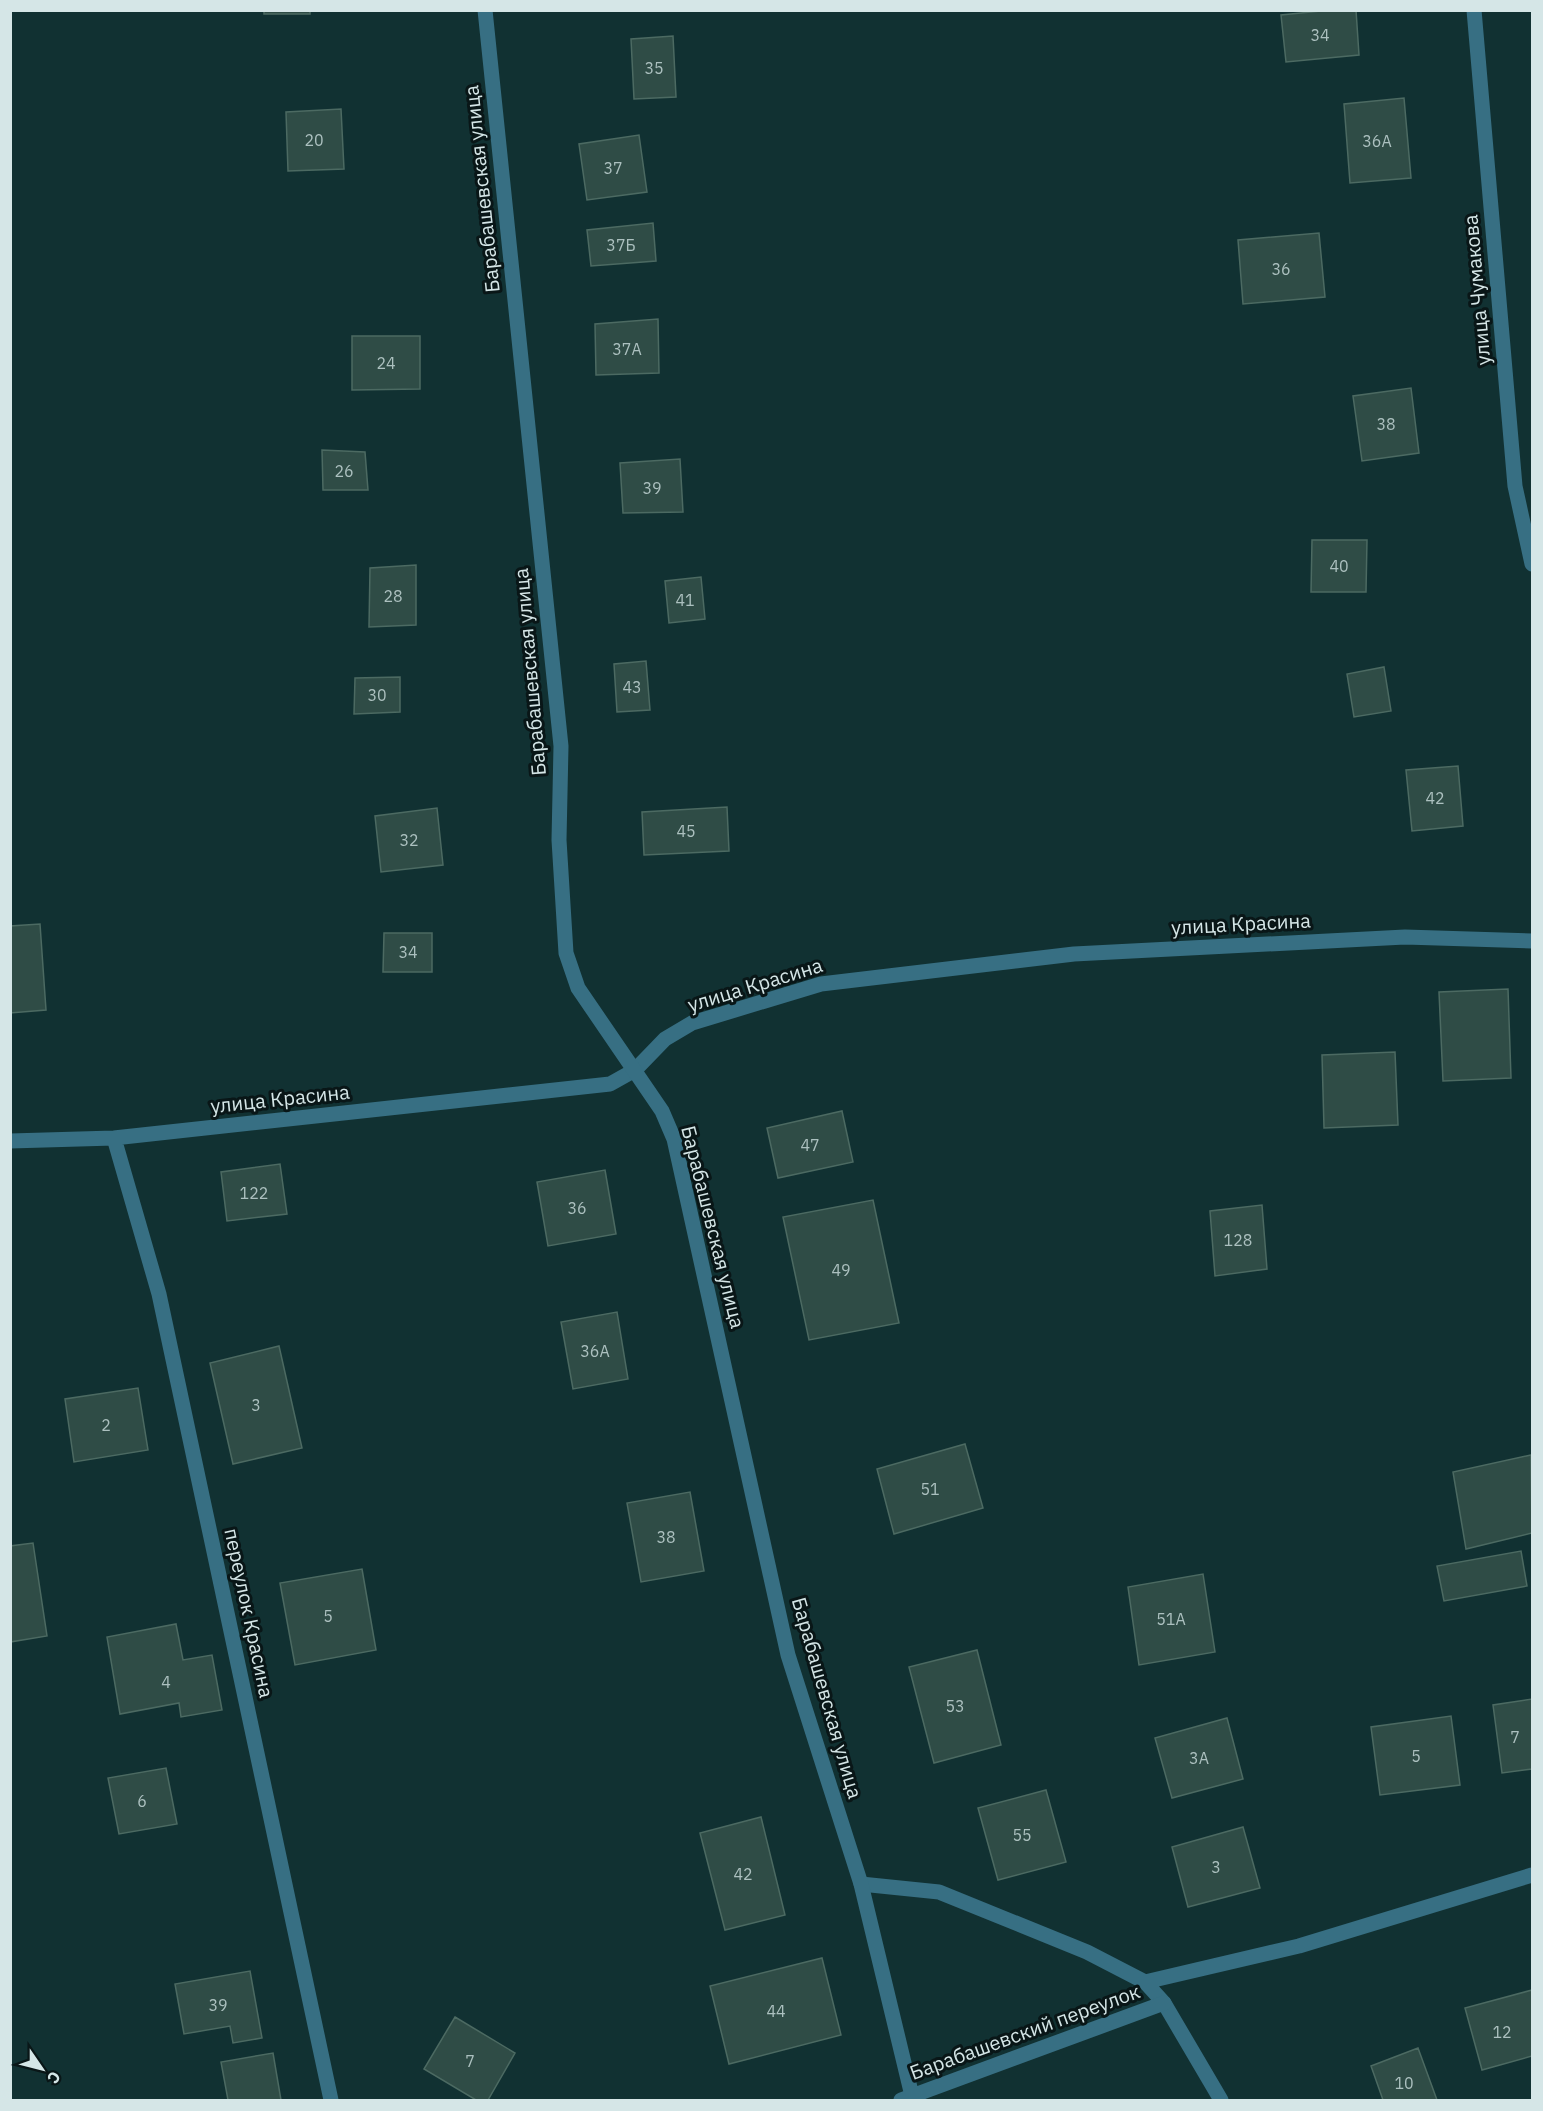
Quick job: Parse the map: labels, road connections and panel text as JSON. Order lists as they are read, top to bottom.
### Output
{
  "streets": {
    "street": [
      "Барабашевская улица",
      "улица Чумакова",
      "улица Красина",
      "переулок Красина",
      "Барабашевский переулок"
    ]
  },
  "crossings": [
    ["Барабашевская улица", "улица Красина"],
    ["Барабашевская улица", "Барабашевский переулок"],
    ["улица Красина", "переулок Красина"]
  ],
  "house_numbers": [
    "34",
    "35",
    "20",
    "36А",
    "37",
    "37Б",
    "36",
    "37А",
    "24",
    "38",
    "26",
    "39",
    "40",
    "28",
    "41",
    "43",
    "30",
    "42",
    "45",
    "32",
    "34",
    "47",
    "122",
    "36",
    "128",
    "49",
    "36А",
    "3",
    "2",
    "51",
    "38",
    "5",
    "51А",
    "4",
    "53",
    "7",
    "5",
    "3А",
    "6",
    "55",
    "3",
    "42",
    "39",
    "44",
    "12",
    "7",
    "10"
  ],
  "north": "bottom right"
}
